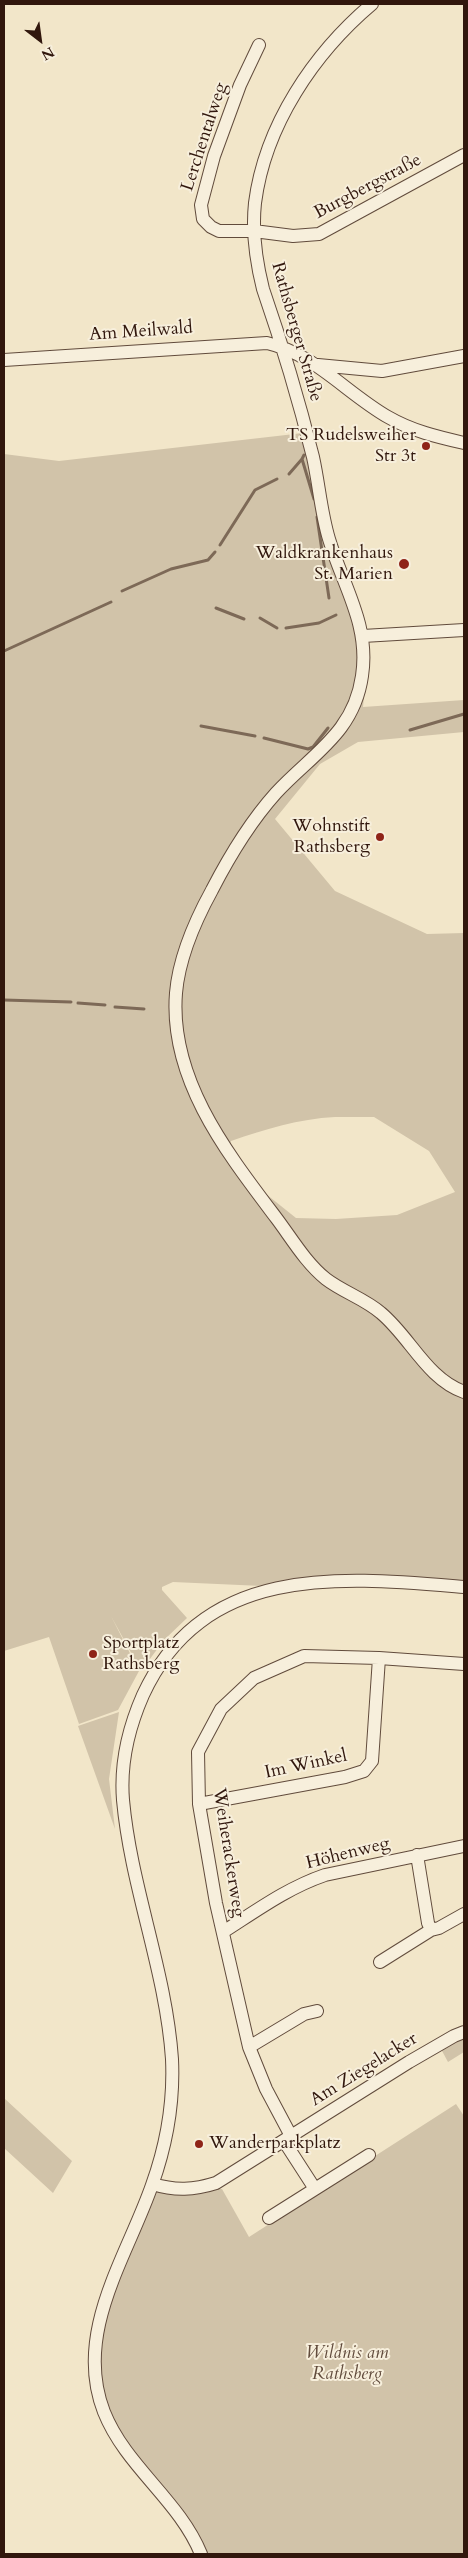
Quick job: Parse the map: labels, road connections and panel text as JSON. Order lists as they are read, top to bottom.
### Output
{
  "streets": {
    "street": [
      "Lerchentalweg",
      "Burgbergstraße",
      "Am Meilwald",
      "Rathsberger Straße",
      "Im Winkel",
      "Weiherackerweg",
      "Höhenweg",
      "Am Ziegelacker"
    ]
  },
  "crossings": [
    ["Lerchentalweg", "Burgbergstraße"],
    ["Lerchentalweg", "Rathsberger Straße"],
    ["Burgbergstraße", "Rathsberger Straße"],
    ["Am Meilwald", "Rathsberger Straße"],
    ["Im Winkel", "Weiherackerweg"],
    ["Weiherackerweg", "Höhenweg"],
    ["Weiherackerweg", "Am Ziegelacker"]
  ],
  "parks": ["Wildnis am Rathsberg"],
  "places": [
    "TS Rudelsweiher Str 3t",
    "Waldkrankenhaus St. Marien",
    "Wohnstift Rathsberg",
    "Sportplatz Rathsberg",
    "Wanderparkplatz"
  ],
  "north": "bottom right"
}
